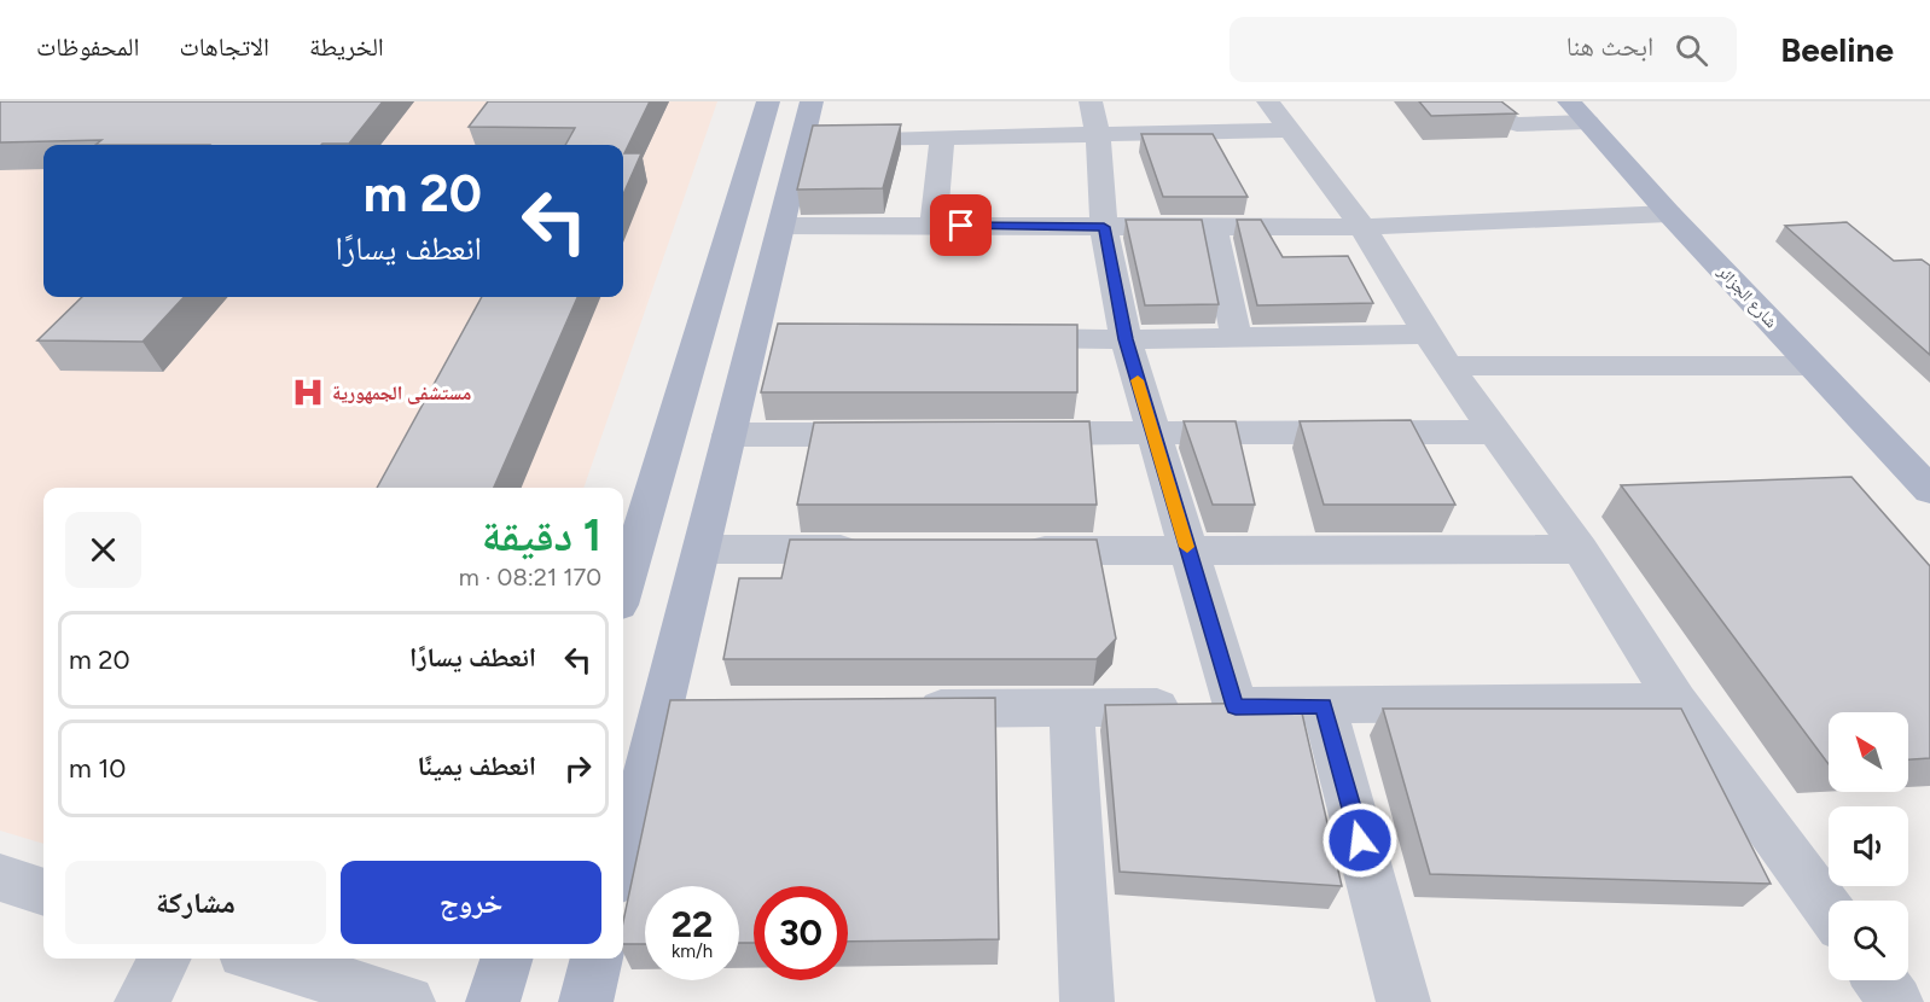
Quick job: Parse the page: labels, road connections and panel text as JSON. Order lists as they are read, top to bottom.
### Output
{
  "streets": {
    "main road": ["شارع الجزائر"]
  },
  "places": {
    "hospital": ["مستشفى الجمهورية"]
  },
  "north": "top left",
  "page": {
    "header": "Beeline",
    "search": "ابحث هنا",
    "nav": ["الخريطة", "الاتجاهات", "المحفوظات"],
    "turn": ["20 m", "انعطف يسارًا"],
    "heading": ["1 دقيقة", "170 m · 08:21"],
    "list": [
      {
        "name": "انعطف يسارًا",
        "value": "20 m"
      },
      {
        "name": "انعطف يمينًا",
        "value": "10 m"
      }
    ],
    "buttons": ["خروج", "مشاركة"],
    "speed": "22 km/h",
    "limit": "30"
  }
}
